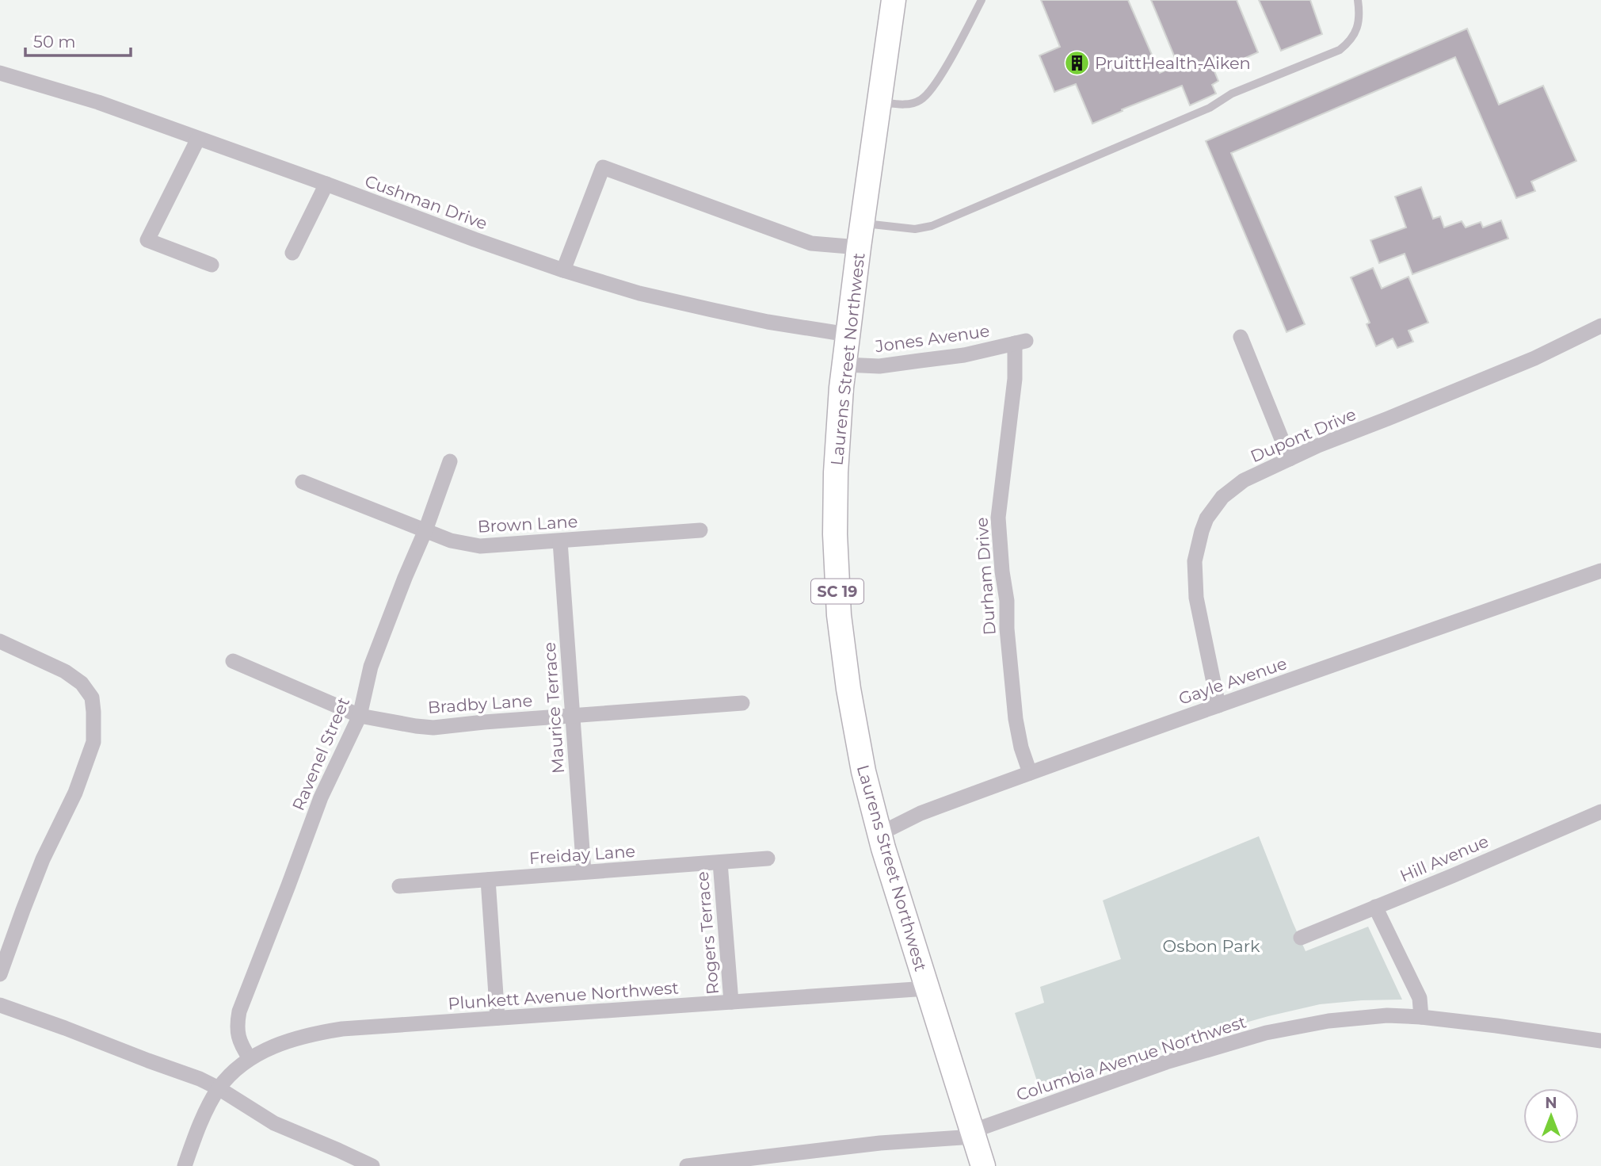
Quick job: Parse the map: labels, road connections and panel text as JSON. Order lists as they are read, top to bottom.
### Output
{
  "streets": {
    "main road": ["Laurens Street Northwest", "SC 19"],
    "street": [
      "Cushman Drive",
      "Jones Avenue",
      "Dupont Drive",
      "Brown Lane",
      "Durham Drive",
      "Gayle Avenue",
      "Bradby Lane",
      "Maurice Terrace",
      "Ravenel Street",
      "Freiday Lane",
      "Hill Avenue",
      "Rogers Terrace",
      "Plunkett Avenue Northwest",
      "Columbia Avenue Northwest"
    ]
  },
  "crossings": [
    ["Cushman Drive", "Laurens Street Northwest"],
    ["Jones Avenue", "Laurens Street Northwest"],
    ["Jones Avenue", "Durham Drive"],
    ["Laurens Street Northwest", "Gayle Avenue"],
    ["Laurens Street Northwest", "Plunkett Avenue Northwest"],
    ["Laurens Street Northwest", "Columbia Avenue Northwest"],
    ["Dupont Drive", "Gayle Avenue"],
    ["Brown Lane", "Maurice Terrace"],
    ["Brown Lane", "Ravenel Street"],
    ["Durham Drive", "Gayle Avenue"],
    ["Bradby Lane", "Maurice Terrace"],
    ["Bradby Lane", "Ravenel Street"],
    ["Maurice Terrace", "Freiday Lane"],
    ["Ravenel Street", "Plunkett Avenue Northwest"],
    ["Freiday Lane", "Rogers Terrace"],
    ["Rogers Terrace", "Plunkett Avenue Northwest"]
  ],
  "parks": ["Osbon Park"],
  "places": {
    "building": ["PruittHealth-Aiken"]
  },
  "scale_bar": "50 m",
  "north": "top"
}
